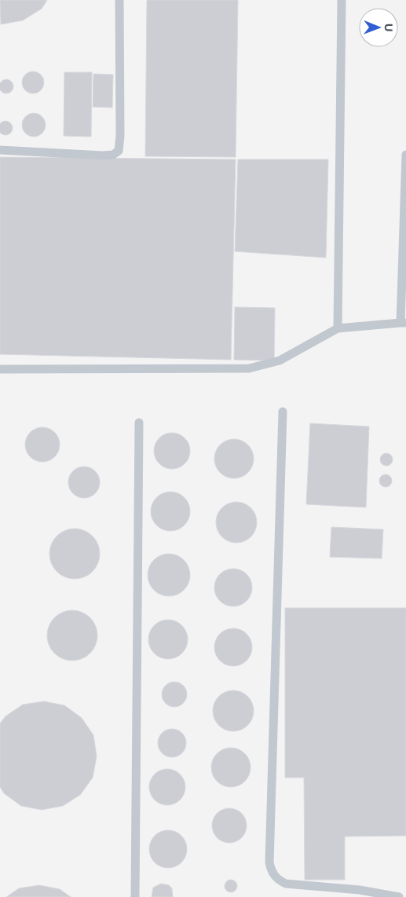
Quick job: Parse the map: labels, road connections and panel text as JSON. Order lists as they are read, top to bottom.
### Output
{
  "north": "right"
}
